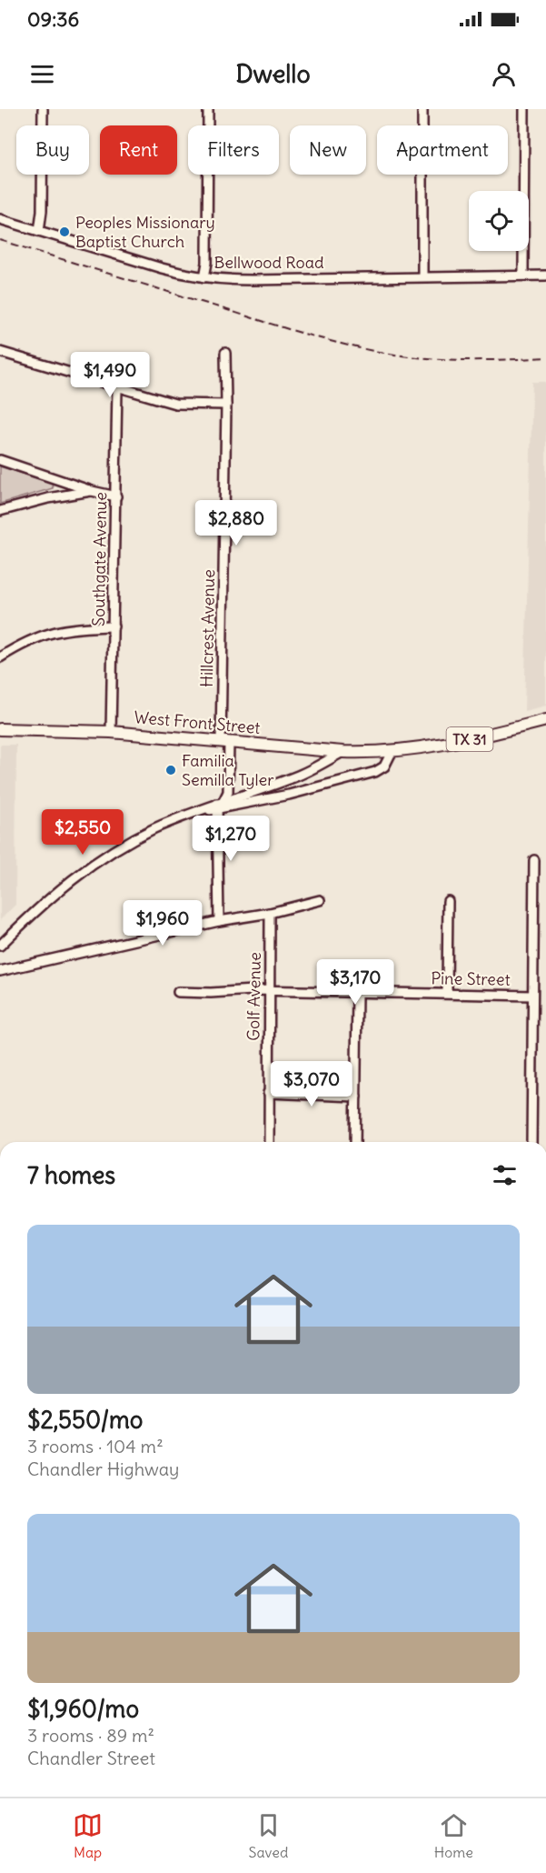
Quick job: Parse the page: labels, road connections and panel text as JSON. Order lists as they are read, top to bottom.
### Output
{
  "streets": {
    "main road": ["West Front Street", "TX 31"],
    "street": [
      "Bellwood Road",
      "Southgate Avenue",
      "Hillcrest Avenue",
      "Pine Street",
      "Golf Avenue"
    ]
  },
  "crossings": [
    ["Southgate Avenue", "West Front Street"],
    ["Hillcrest Avenue", "West Front Street"],
    ["West Front Street", "TX 31"],
    ["Pine Street", "Golf Avenue"]
  ],
  "places": ["Peoples Missionary Baptist Church", "Familia Semilla Tyler"],
  "page": {
    "status": "09:36",
    "header": "Dwello",
    "chip": [
      "Buy",
      "Rent",
      "Filters",
      "New",
      "Apartment"
    ],
    "price": [
      "$1,490",
      "$2,880",
      "$2,550",
      "$1,270",
      "$1,960",
      "$3,170",
      "$3,070"
    ],
    "heading": "7 homes",
    "list": [
      {
        "name": "$2,550/mo",
        "note": "3 rooms · 104 m² · Chandler Highway"
      },
      {
        "name": "$1,960/mo",
        "note": "3 rooms · 89 m² · Chandler Street"
      }
    ],
    "tabs": ["Map", "Saved", "Home"]
  }
}
